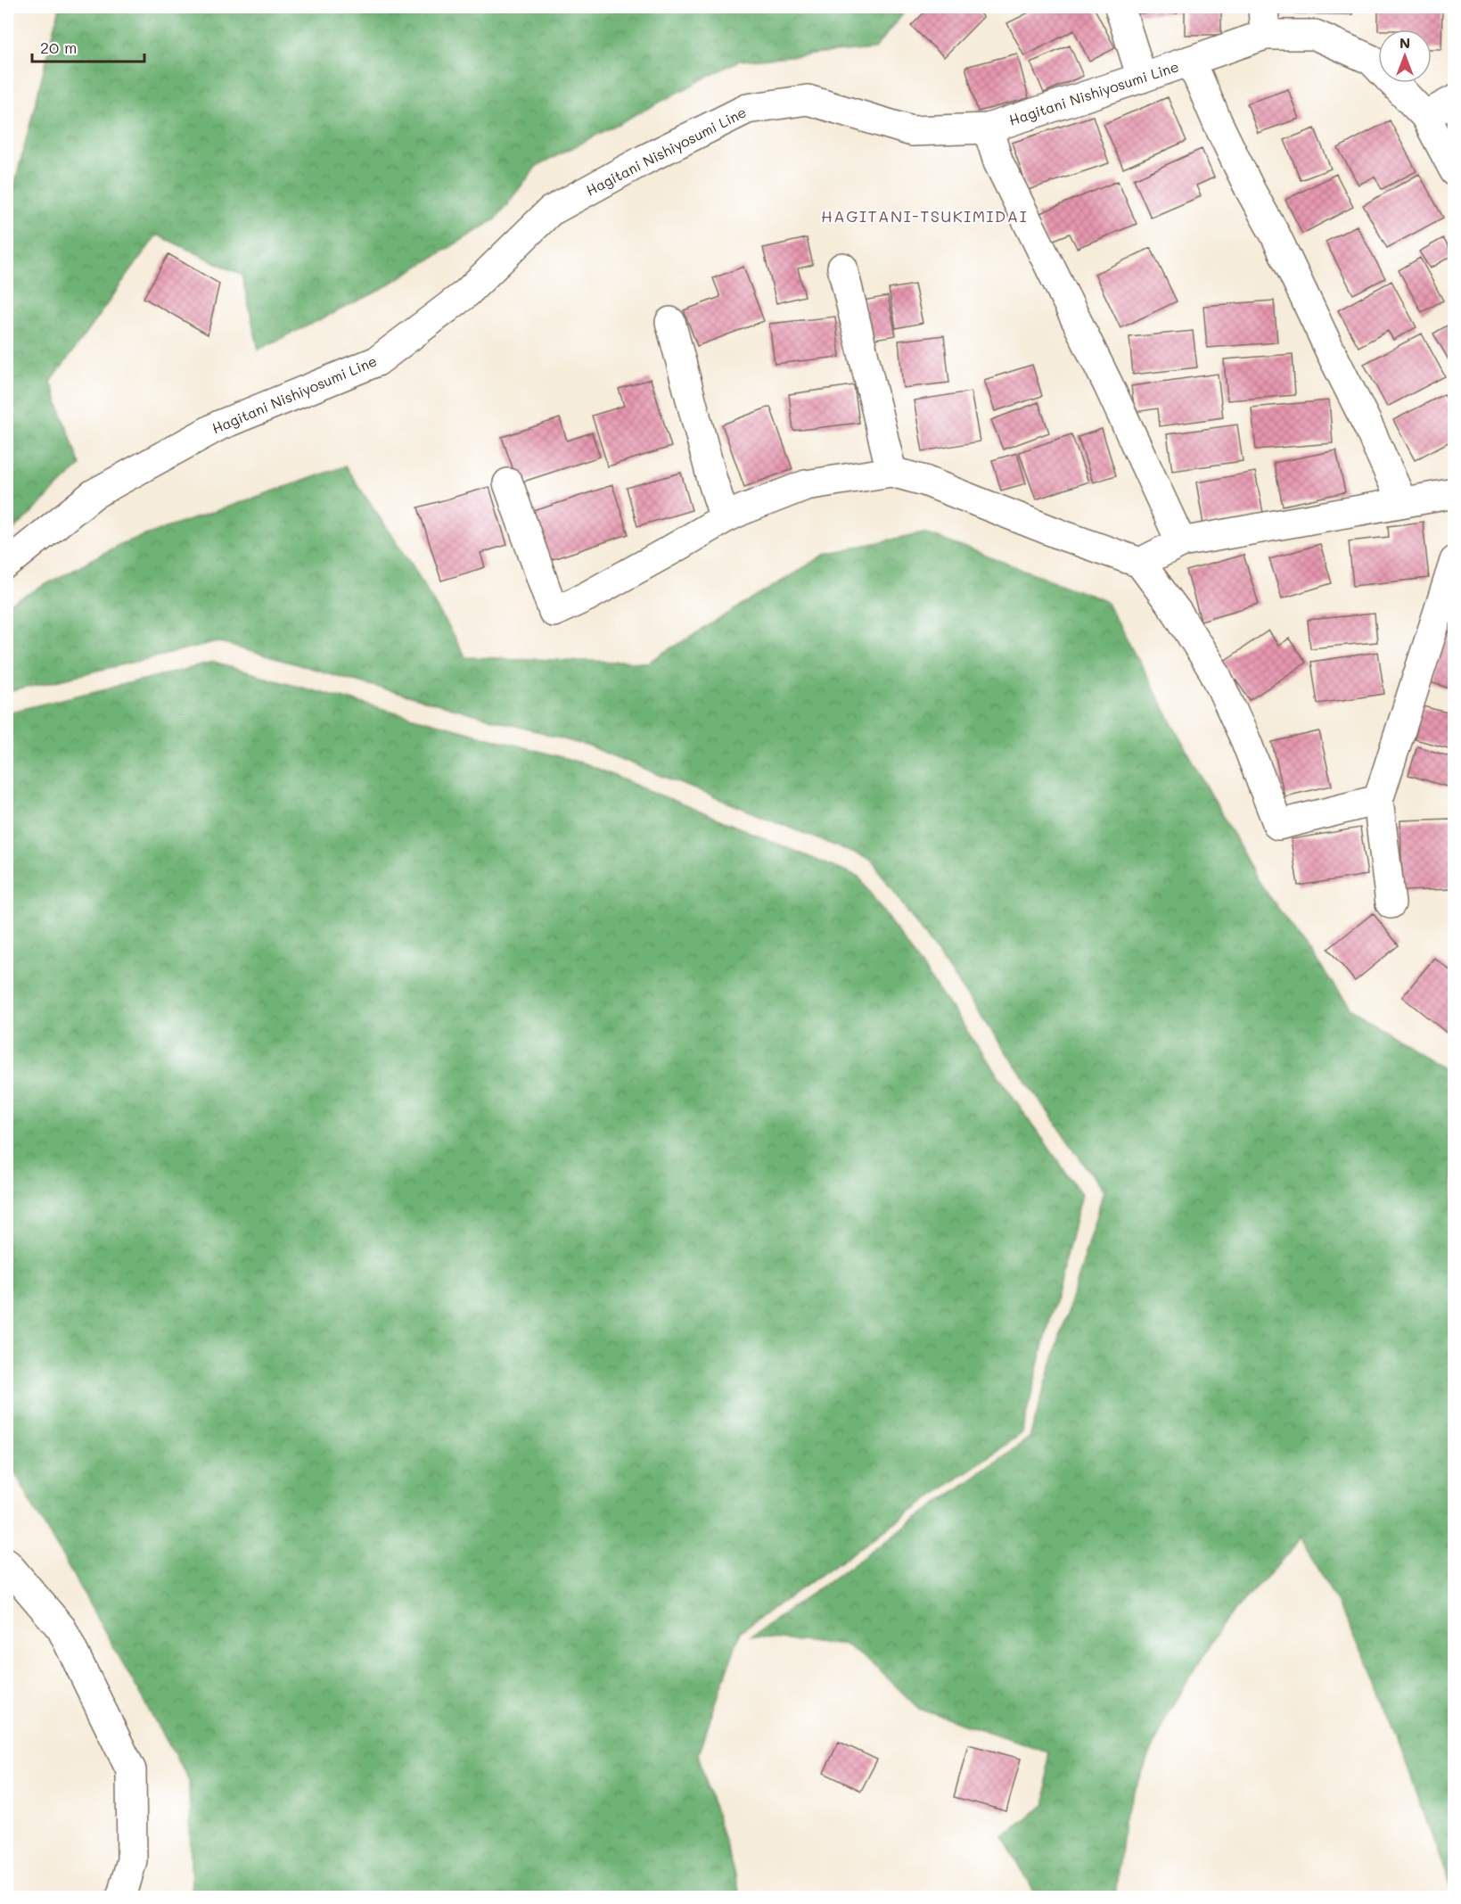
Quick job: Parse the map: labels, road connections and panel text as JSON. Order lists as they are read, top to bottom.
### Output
{
  "streets": {
    "street": ["Hagitani Nishiyosumi Line"]
  },
  "districts": ["HAGITANI-TSUKIMIDAI"],
  "scale_bar": "20 m",
  "north": "top"
}
